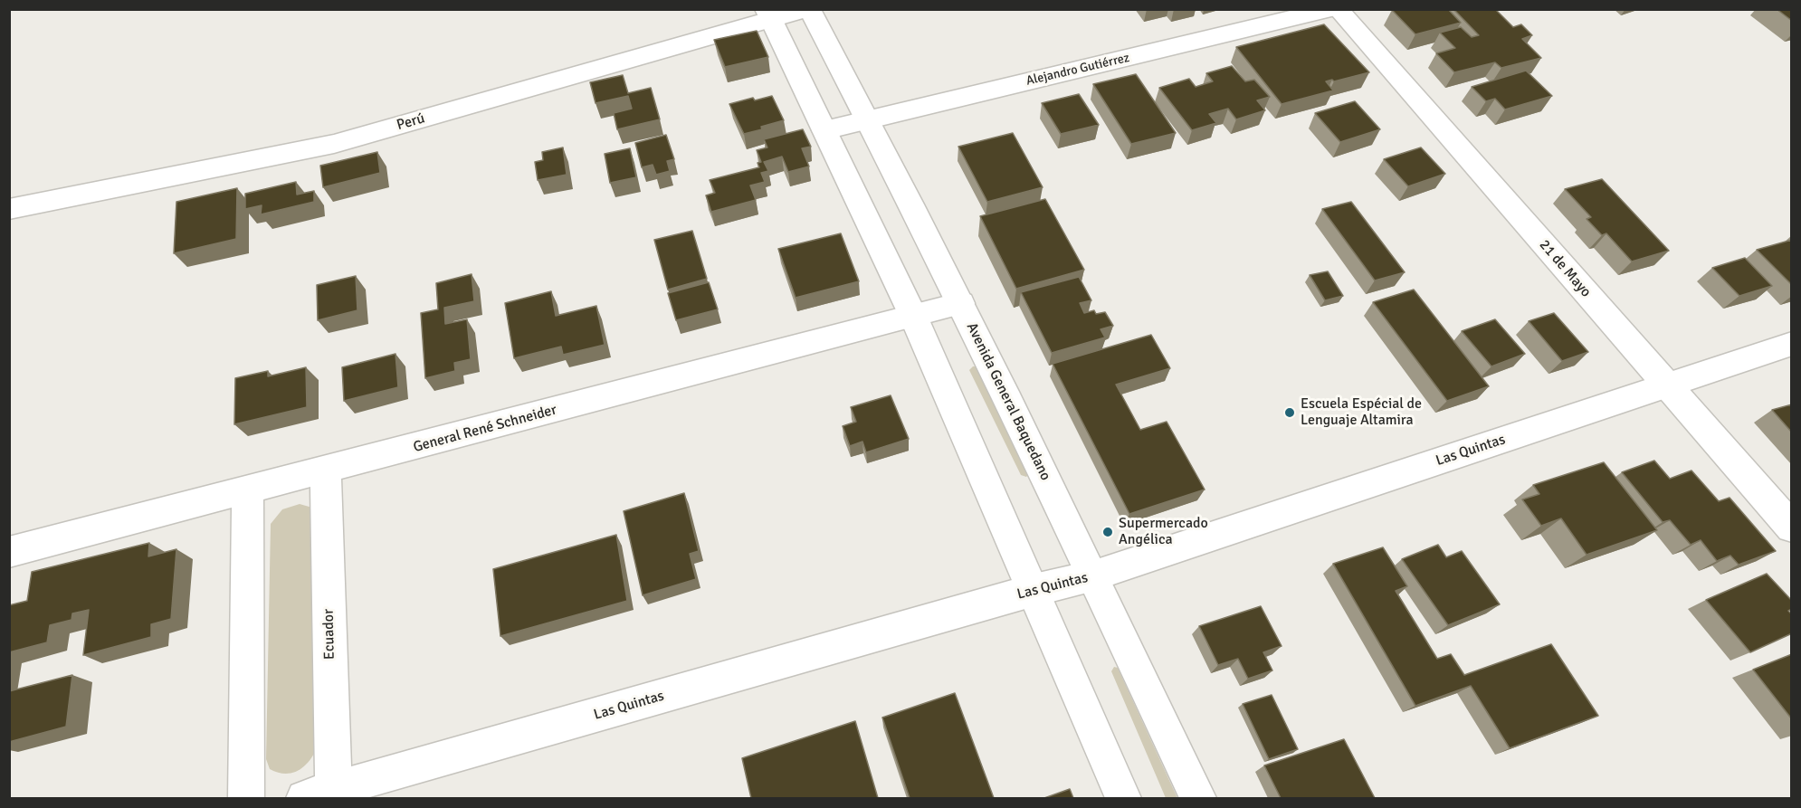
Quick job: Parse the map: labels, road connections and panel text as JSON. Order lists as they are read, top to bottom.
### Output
{
  "streets": {
    "street": [
      "Alejandro Gutiérrez",
      "Perú",
      "21 de Mayo",
      "Avenida General Baquedano",
      "General René Schneider",
      "Las Quintas",
      "Ecuador"
    ]
  },
  "crossings": [
    ["Alejandro Gutiérrez", "Avenida General Baquedano"],
    ["Perú", "Avenida General Baquedano"],
    ["21 de Mayo", "Las Quintas"],
    ["Avenida General Baquedano", "General René Schneider"],
    ["Avenida General Baquedano", "Las Quintas"],
    ["General René Schneider", "Ecuador"],
    ["Las Quintas", "Ecuador"]
  ],
  "places": ["Escuela Espécial de Lenguaje Altamira", "Supermercado Angélica"]
}
